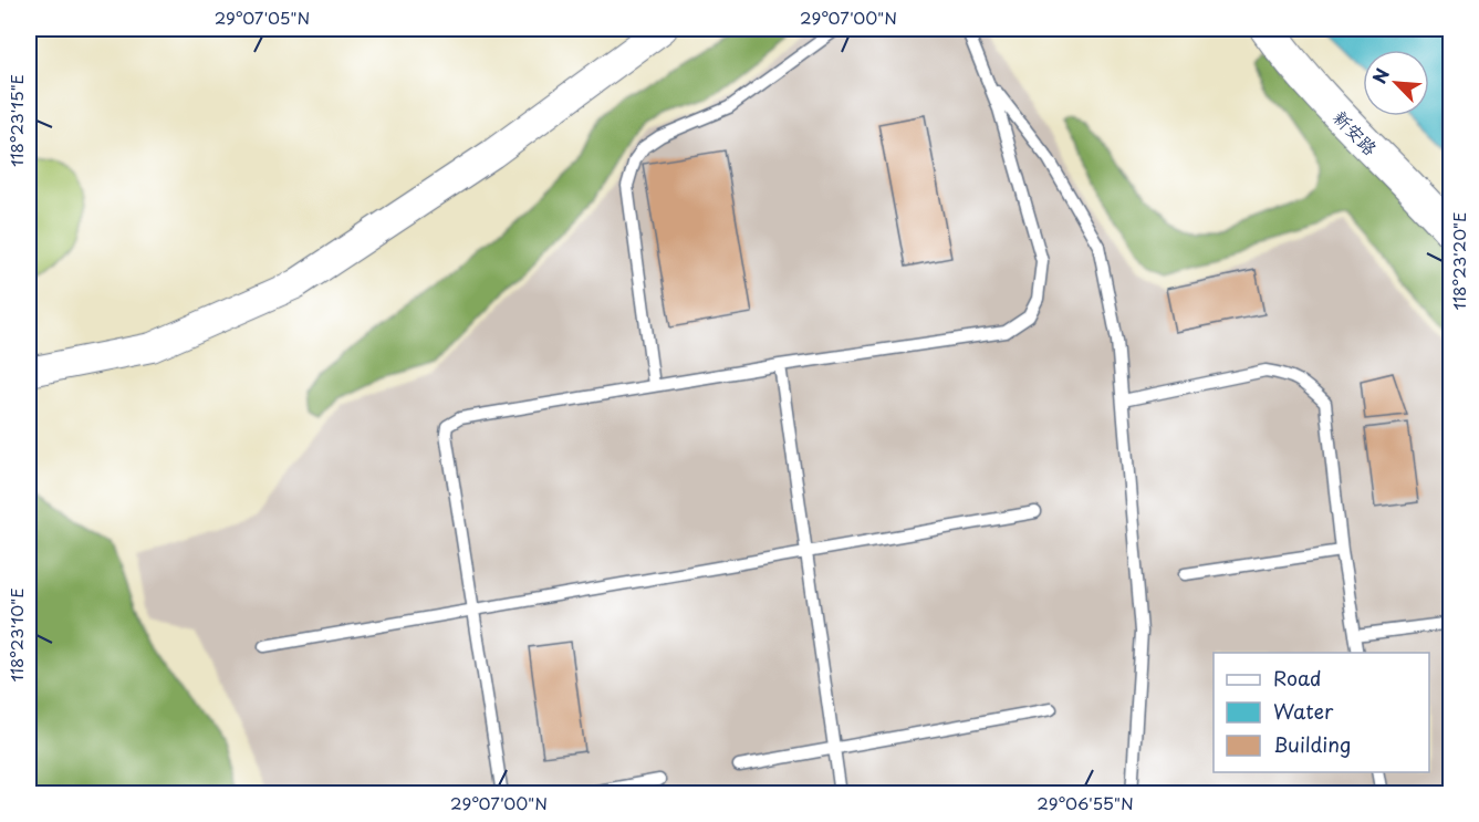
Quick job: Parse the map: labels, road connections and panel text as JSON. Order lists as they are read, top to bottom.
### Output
{
  "streets": {
    "main road": ["新安路"]
  },
  "legend": ["Road", "Water", "Building"],
  "north": "top left",
  "coordinates": [
    "29°07'05\"N",
    "29°07'00\"N",
    "118°23'15\"E",
    "118°23'20\"E",
    "118°23'10\"E",
    "29°06'55\"N"
  ]
}
